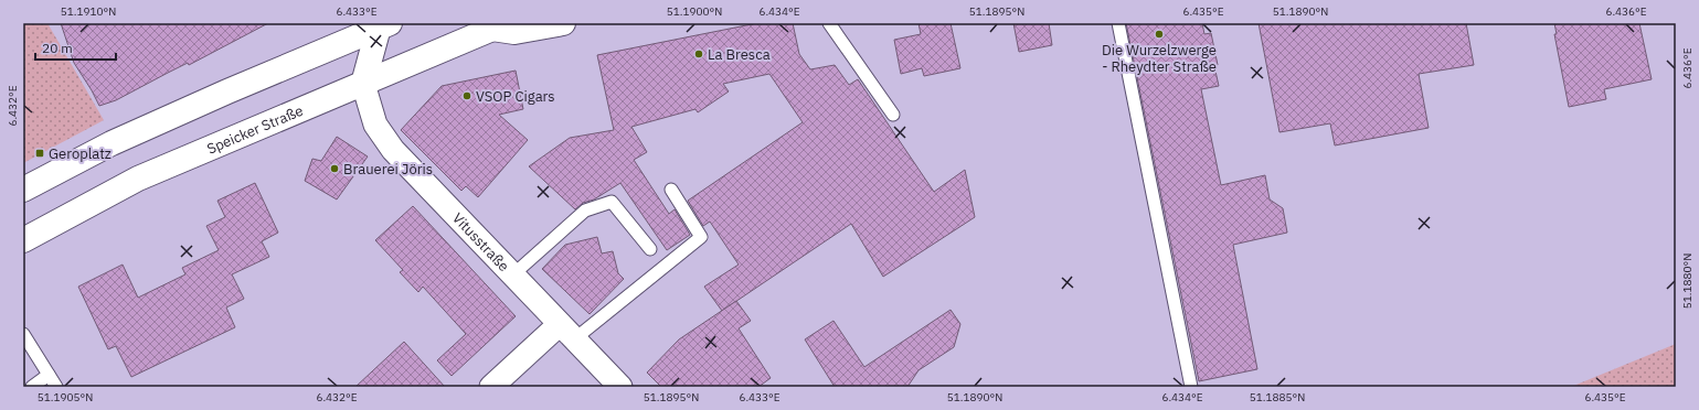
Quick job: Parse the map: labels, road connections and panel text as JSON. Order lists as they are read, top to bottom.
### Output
{
  "streets": {
    "main road": ["Speicker Straße"],
    "street": ["Vitusstraße"]
  },
  "crossings": [
    ["Speicker Straße", "Vitusstraße"]
  ],
  "places": {
    "other": [
      "Die Wurzelzwerge - Rheydter Straße",
      "La Bresca",
      "VSOP Cigars",
      "Brauerei Jöris"
    ],
    "transit": ["Geroplatz"]
  },
  "scale_bar": "20 m",
  "coordinates": [
    "51.1910°N",
    "6.433°E",
    "51.1900°N",
    "6.434°E",
    "51.1895°N",
    "6.435°E",
    "51.1890°N",
    "6.436°E",
    "6.432°E",
    "51.1880°N",
    "51.1905°N",
    "51.1885°N"
  ]
}
